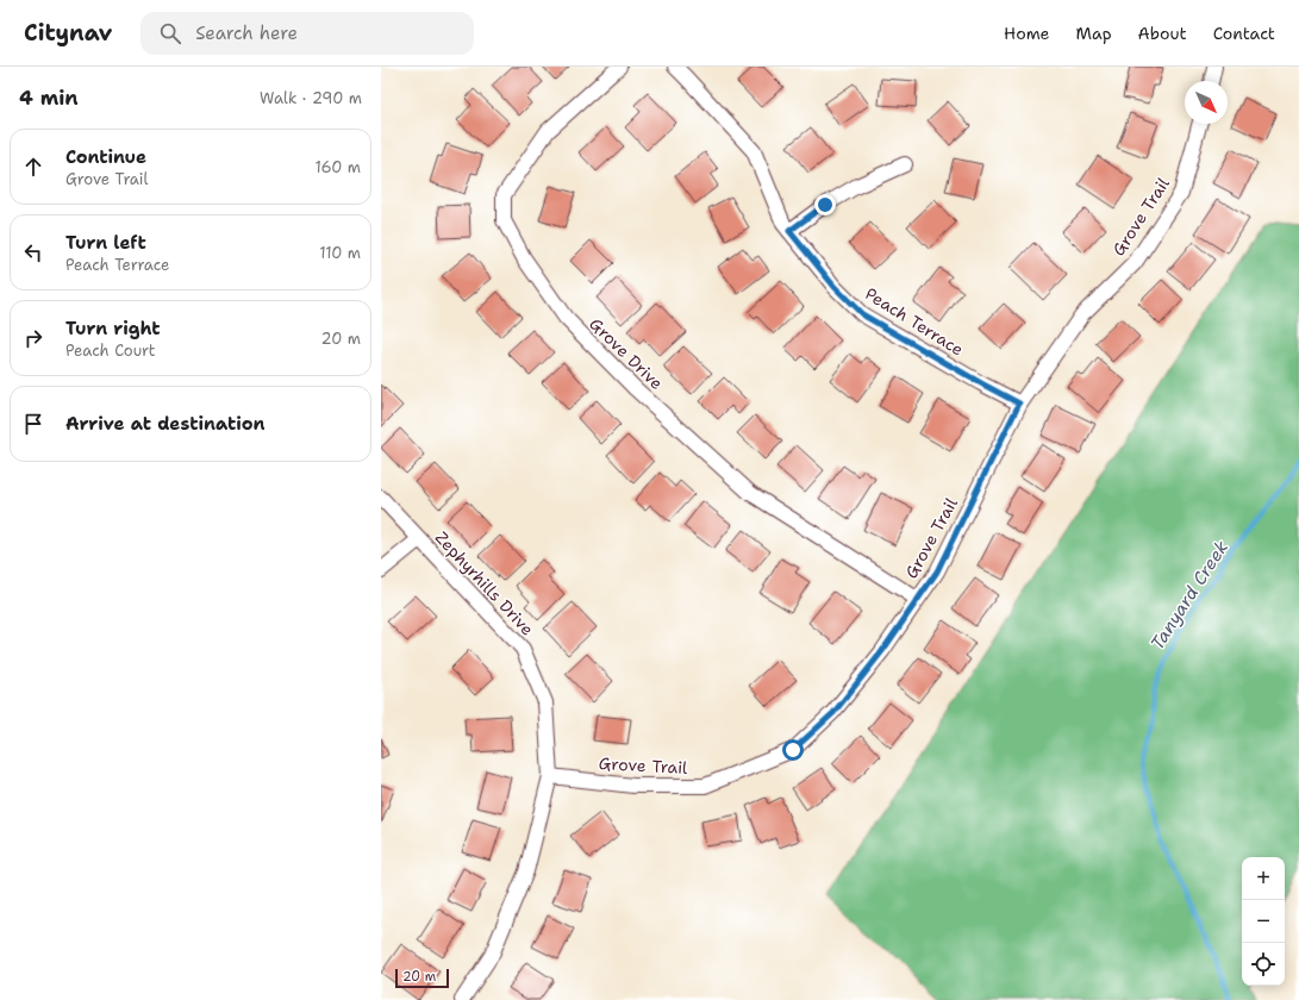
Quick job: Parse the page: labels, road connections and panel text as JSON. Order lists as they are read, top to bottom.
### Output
{
  "streets": {
    "street": [
      "Grove Trail",
      "Peach Terrace",
      "Grove Drive",
      "Zephyrhills Drive"
    ]
  },
  "crossings": [
    ["Grove Trail", "Peach Terrace"],
    ["Grove Trail", "Grove Drive"],
    ["Grove Trail", "Zephyrhills Drive"]
  ],
  "water": ["Tanyard Creek"],
  "scale_bar": "20 m",
  "north": "bottom right",
  "page": {
    "header": "Citynav",
    "search": "Search here",
    "nav": [
      "Home",
      "Map",
      "About",
      "Contact"
    ],
    "heading": ["4 min", "Walk · 290 m"],
    "list": [
      ["Continue", "Grove Trail", "160 m"],
      ["Turn left", "Peach Terrace", "110 m"],
      ["Turn right", "Peach Court", "20 m"],
      "Arrive at destination"
    ],
    "map_buttons": ["+", "−"],
    "scale": "20 m"
  }
}
